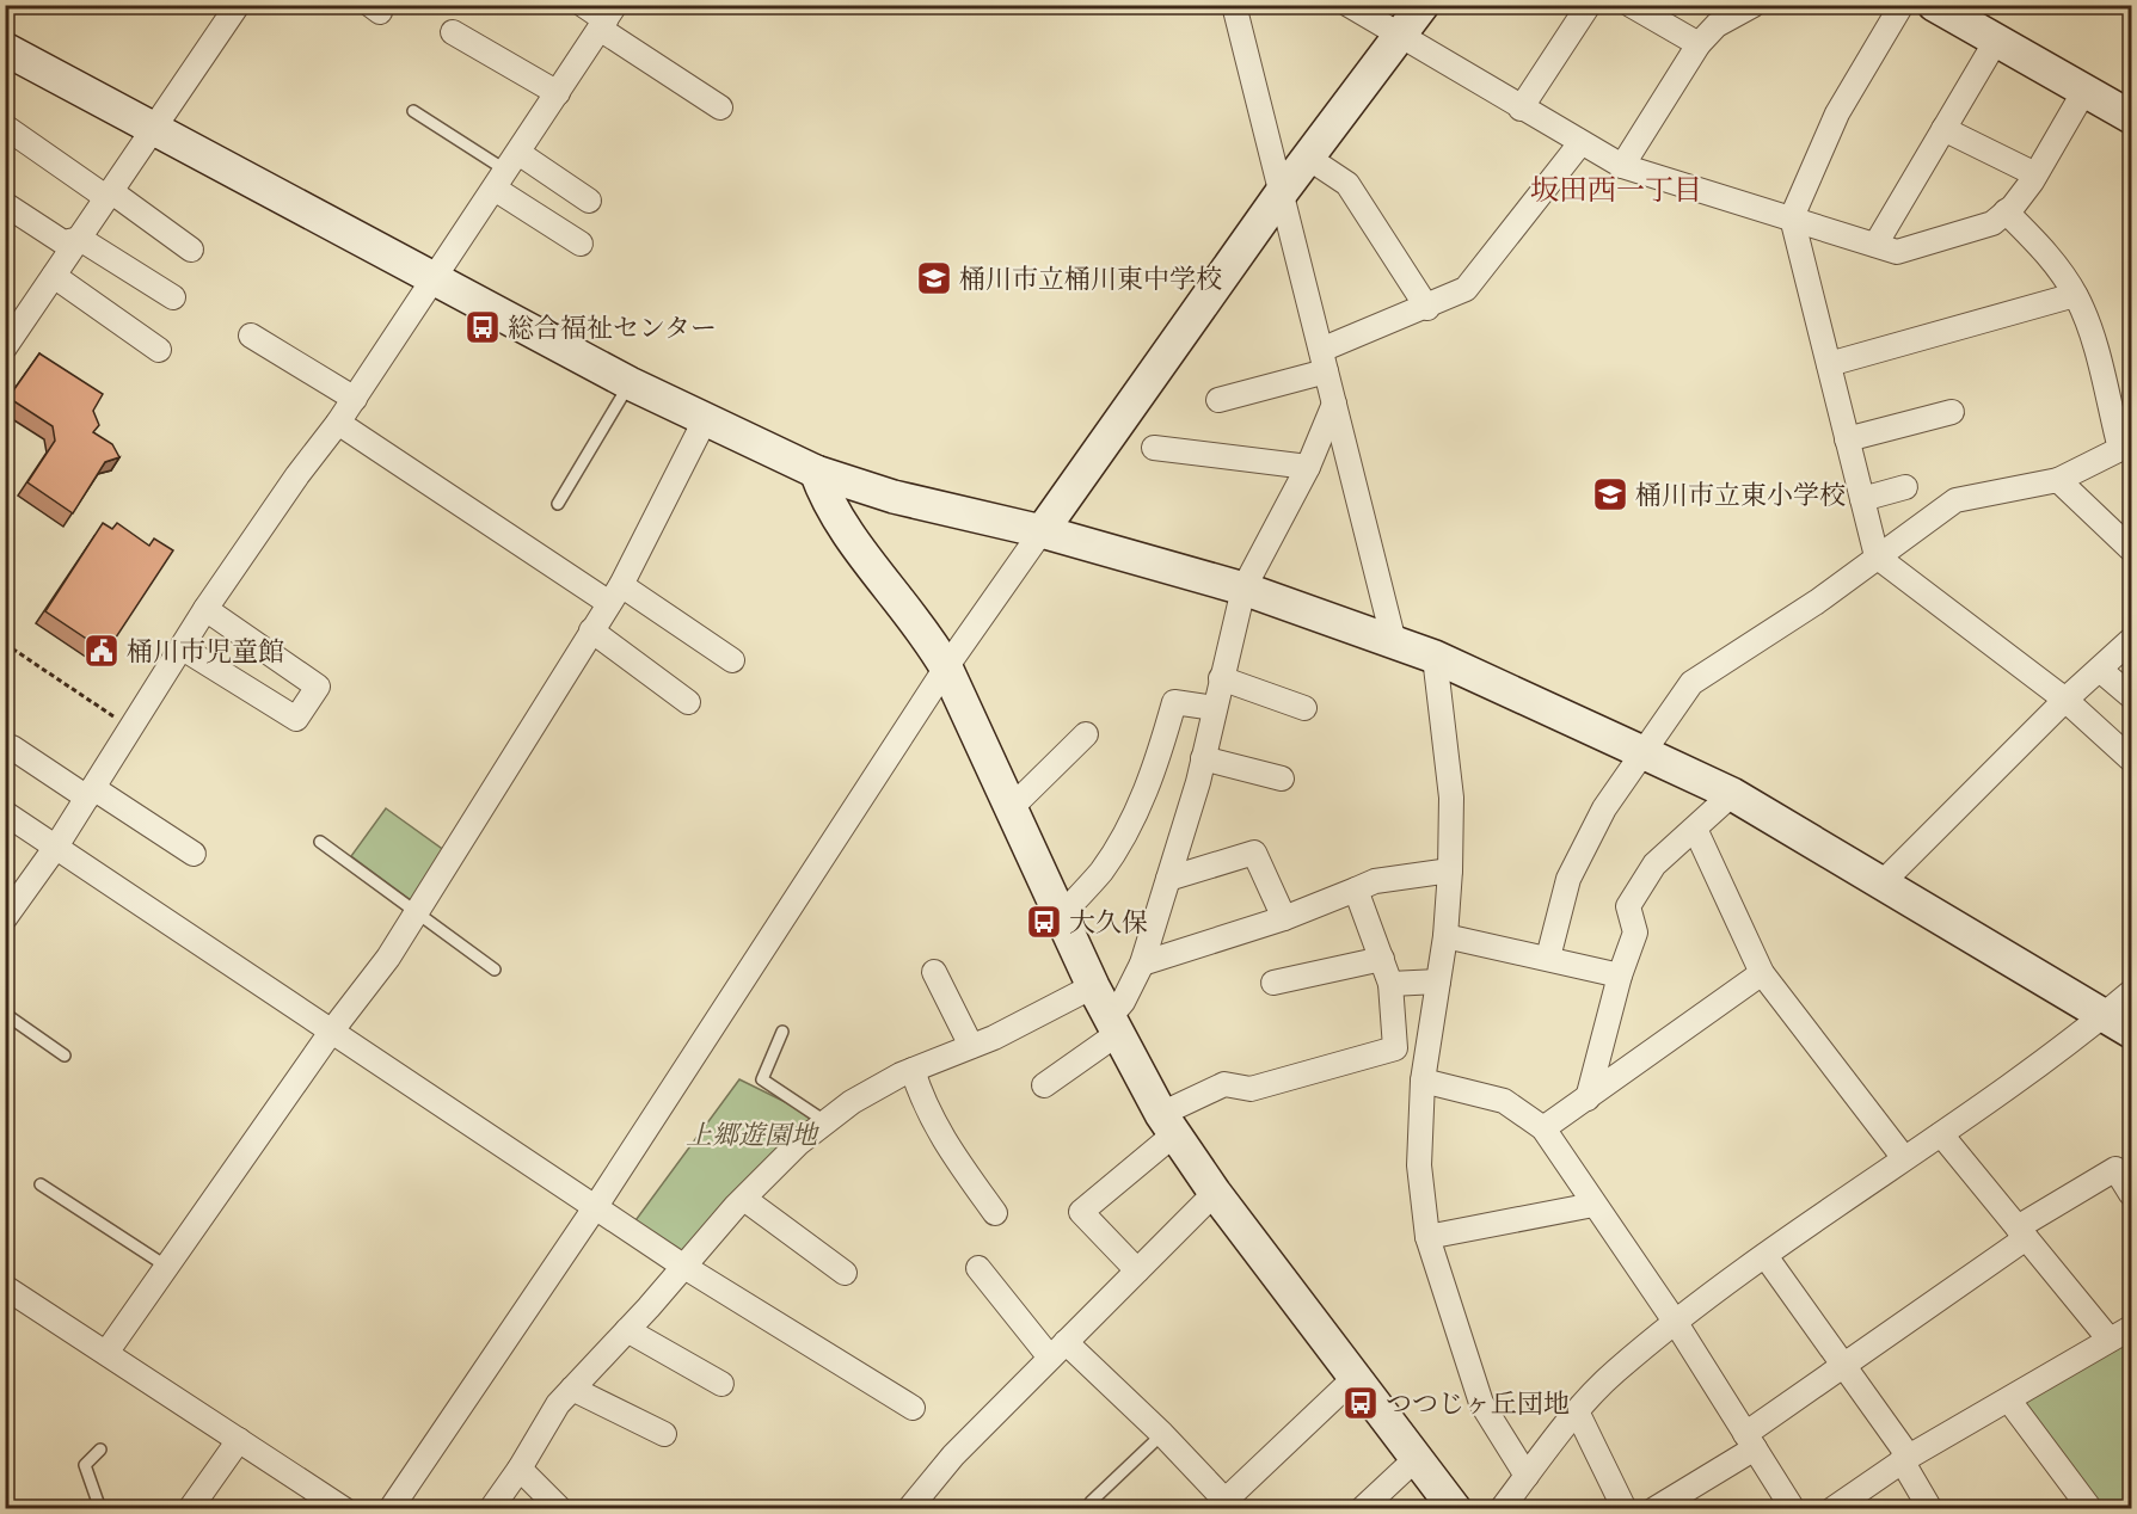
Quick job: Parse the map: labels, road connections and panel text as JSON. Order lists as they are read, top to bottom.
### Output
{
  "districts": ["坂田西一丁目"],
  "parks": ["上郷遊園地"],
  "places": {
    "school or university": ["桶川市立桶川東中学校", "桶川市立東小学校"],
    "bus stop": ["総合福祉センター", "大久保", "つつじヶ丘団地"],
    "public building": ["桶川市児童館"]
  }
}
